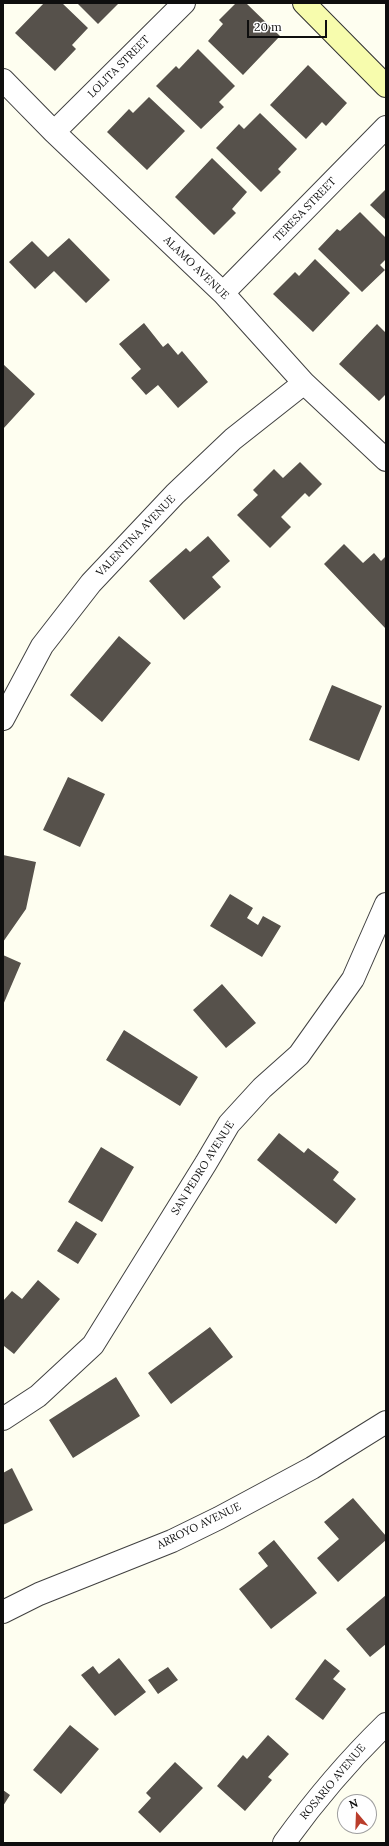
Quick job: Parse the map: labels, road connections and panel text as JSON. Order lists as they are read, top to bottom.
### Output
{
  "streets": {
    "street": [
      "LOLITA STREET",
      "TERESA STREET",
      "ALAMO AVENUE",
      "VALENTINA AVENUE",
      "SAN PEDRO AVENUE",
      "ARROYO AVENUE",
      "ROSARIO AVENUE"
    ]
  },
  "crossings": [
    ["LOLITA STREET", "ALAMO AVENUE"],
    ["TERESA STREET", "ALAMO AVENUE"],
    ["ALAMO AVENUE", "VALENTINA AVENUE"]
  ],
  "scale_bar": "20 m",
  "north": "top"
}
